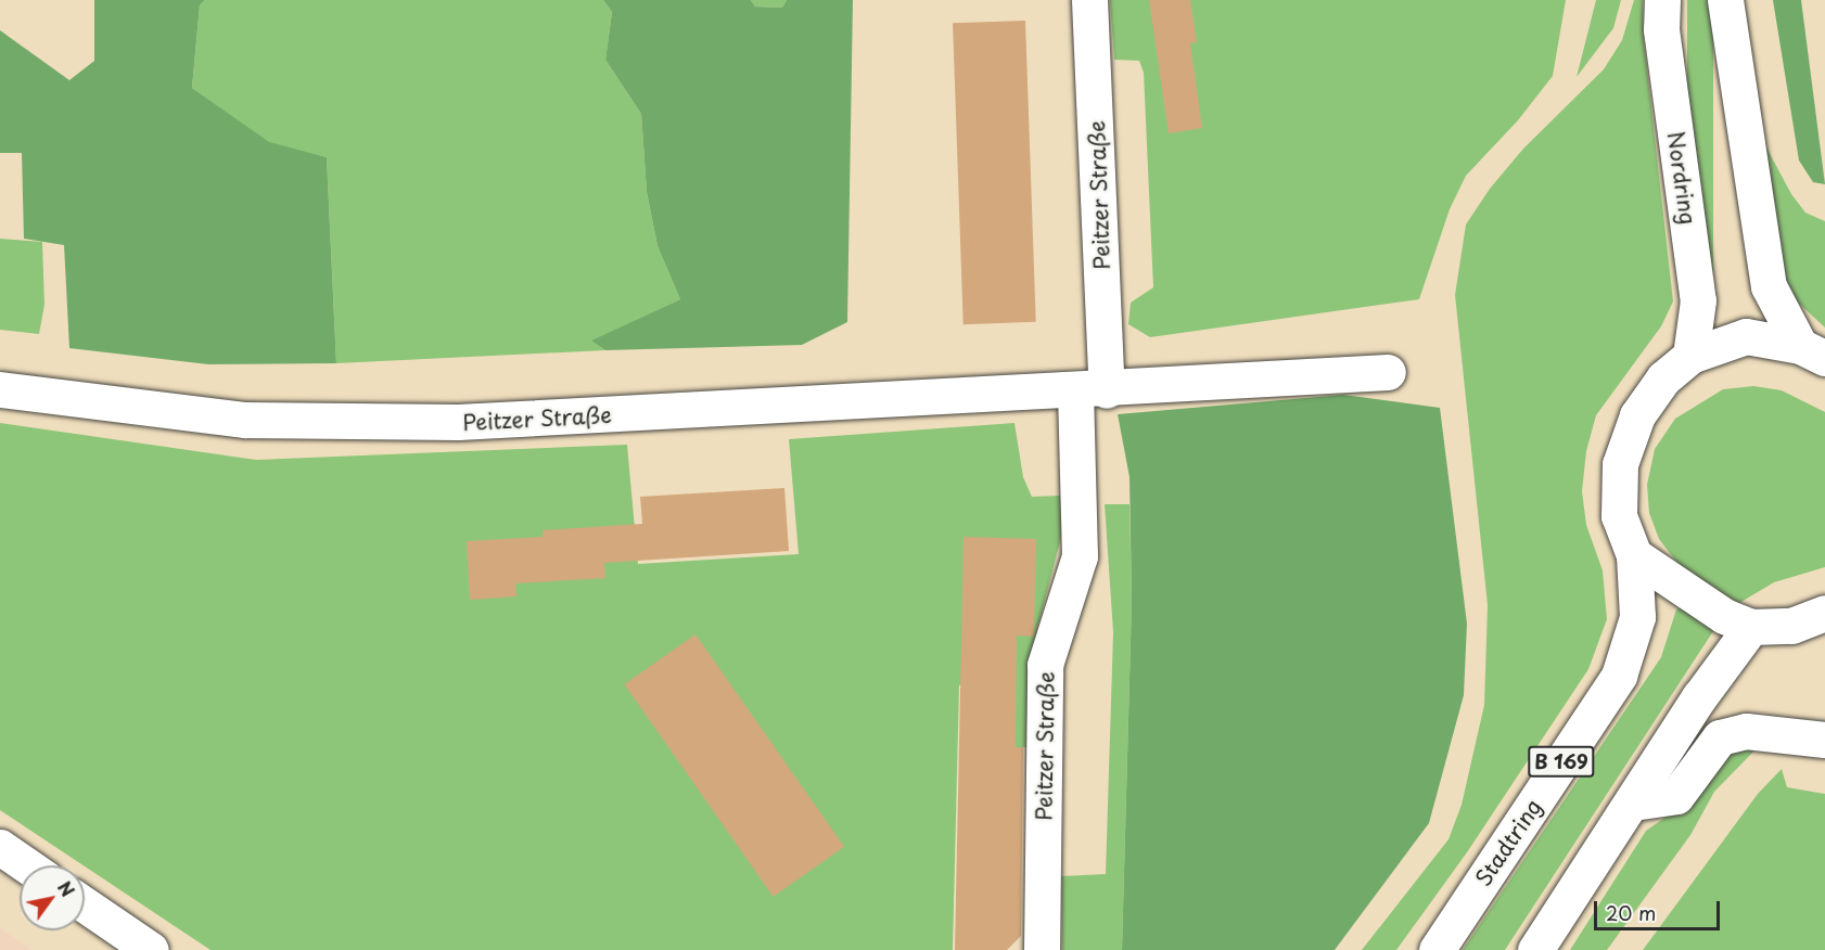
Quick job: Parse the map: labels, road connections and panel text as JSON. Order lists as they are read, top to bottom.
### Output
{
  "streets": {
    "street": [
      "Nordring",
      "Peitzer Straße",
      "B 169",
      "Stadtring"
    ]
  },
  "crossings": [
    ["Nordring", "Stadtring"]
  ],
  "scale_bar": "20 m",
  "north": "top right"
}
